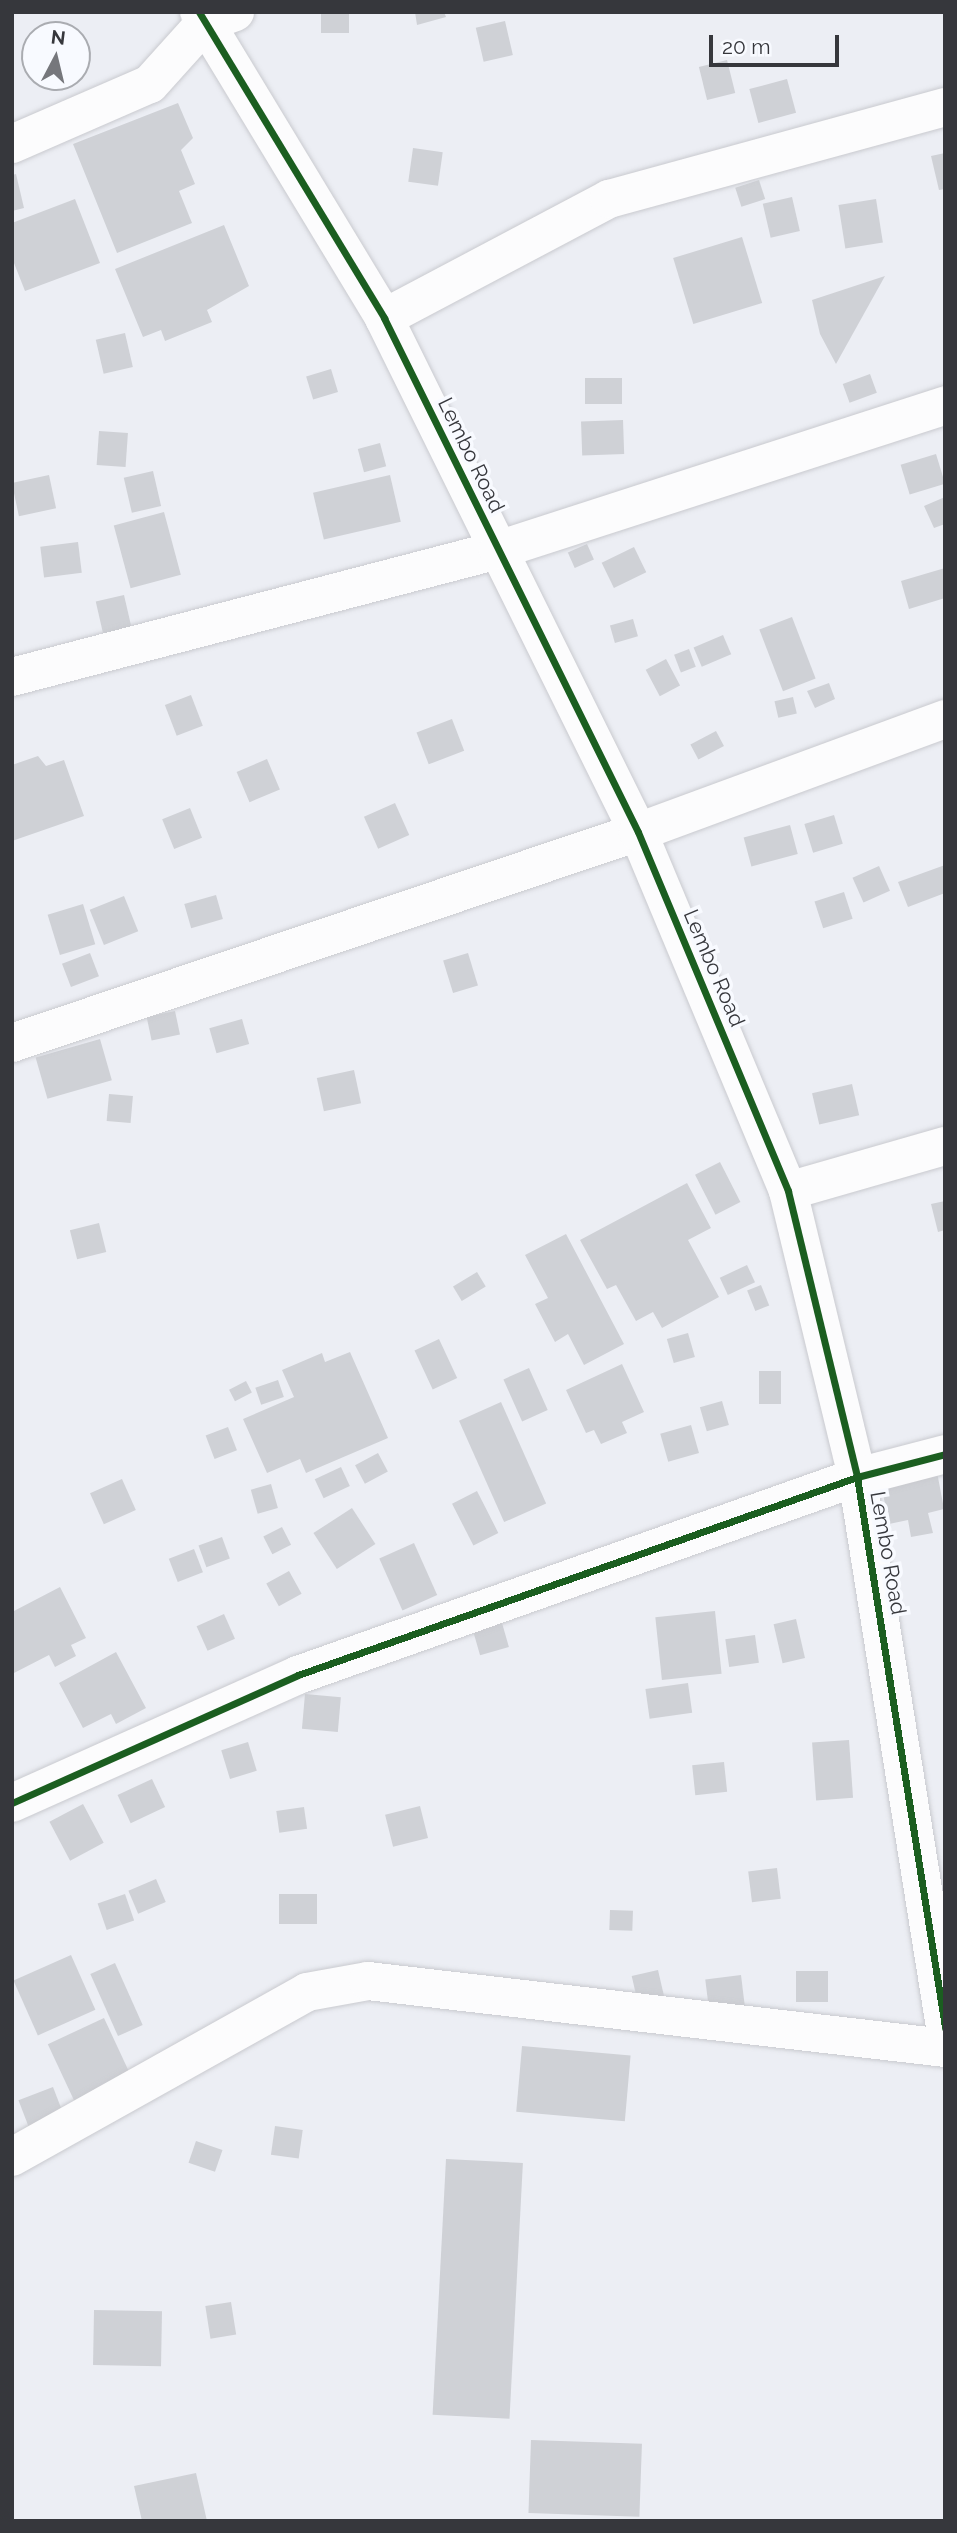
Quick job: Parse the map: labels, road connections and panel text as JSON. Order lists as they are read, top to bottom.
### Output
{
  "streets": {
    "street": ["Lembo Road"]
  },
  "scale_bar": "20 m",
  "north": "top"
}
